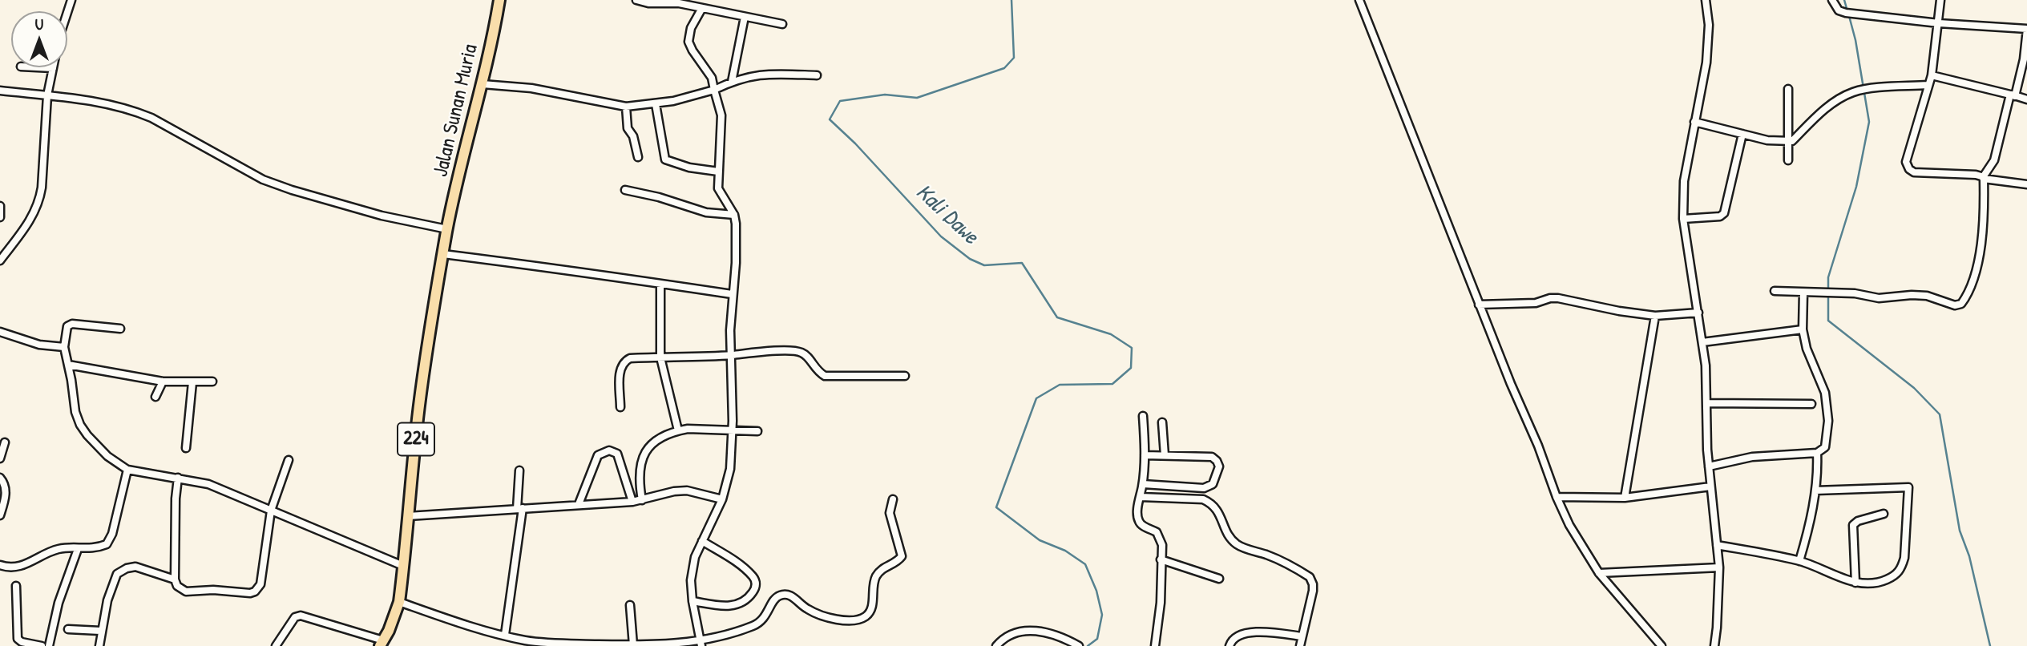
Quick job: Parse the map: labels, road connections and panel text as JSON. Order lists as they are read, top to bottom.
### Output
{
  "streets": {
    "main road": ["Jalan Sunan Muria", "224"]
  },
  "crossings": [
    ["Jalan Sunan Muria", "224"]
  ],
  "water": ["Kali Dawe"],
  "north": "top"
}
